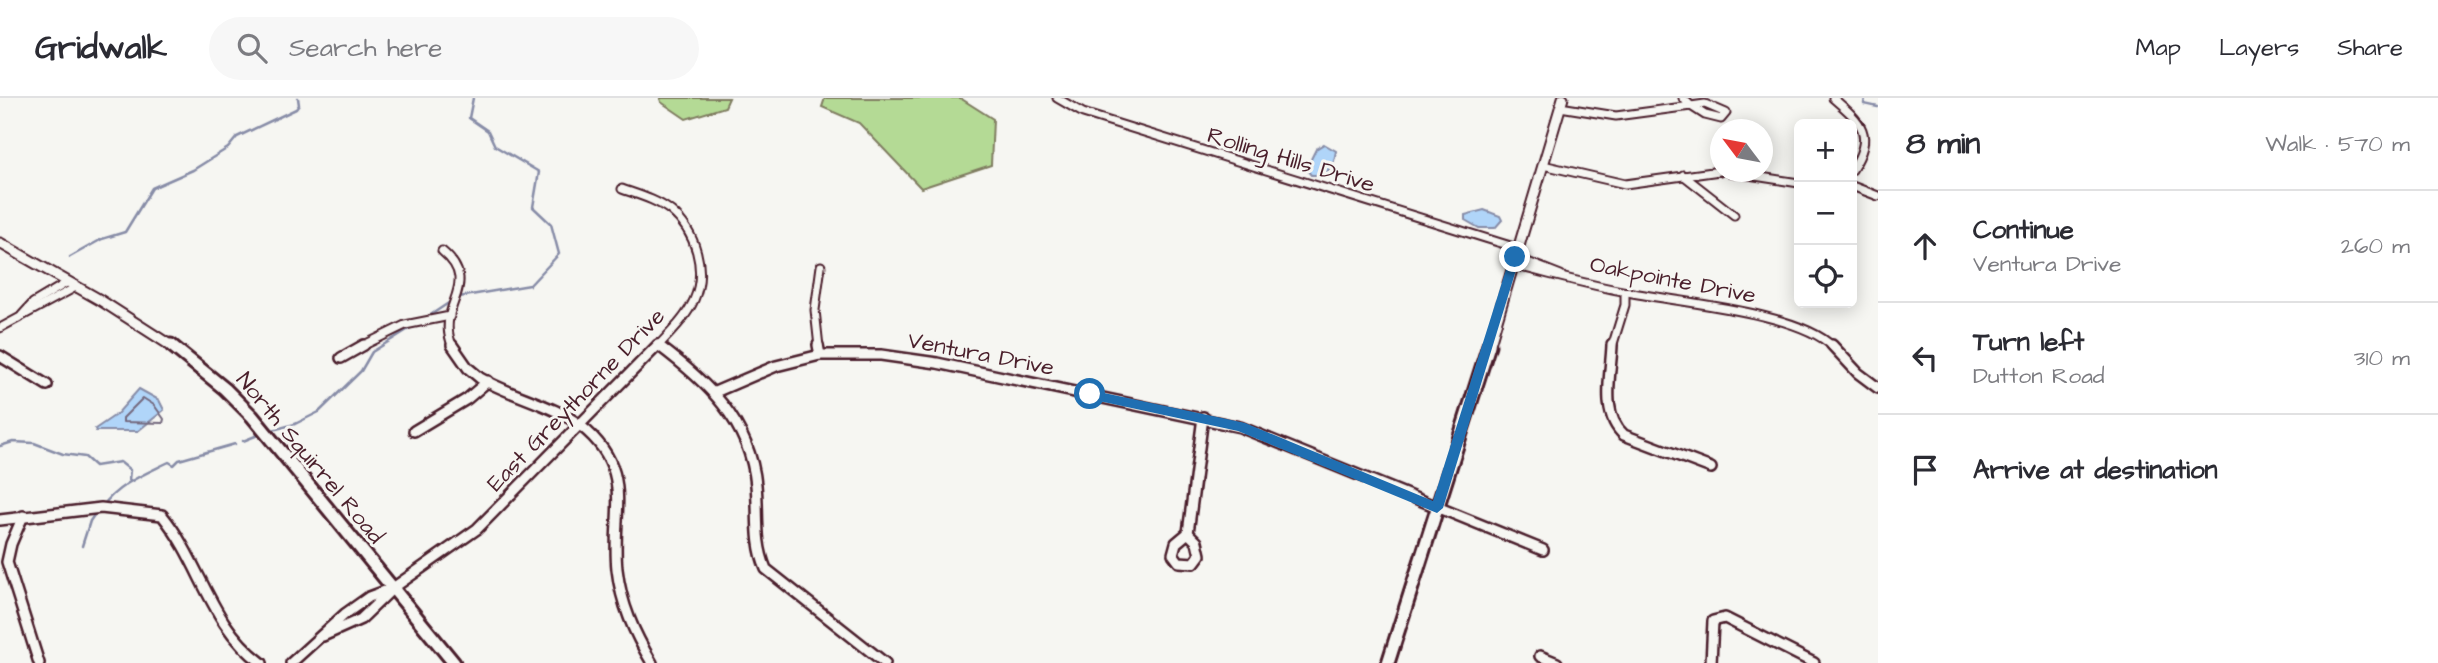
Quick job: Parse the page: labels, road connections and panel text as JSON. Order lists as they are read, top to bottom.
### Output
{
  "streets": {
    "street": [
      "Rolling Hills Drive",
      "Oakpointe Drive",
      "Ventura Drive",
      "East Greythorne Drive",
      "North Squirrel Road"
    ]
  },
  "crossings": [
    ["Rolling Hills Drive", "Oakpointe Drive"],
    ["East Greythorne Drive", "North Squirrel Road"]
  ],
  "north": "top left",
  "page": {
    "header": "Gridwalk",
    "search": "Search here",
    "nav": ["Map", "Layers", "Share"],
    "heading": ["8 min", "Walk · 570 m"],
    "map_buttons": ["+", "−"],
    "list": [
      ["Continue", "Ventura Drive", "260 m"],
      ["Turn left", "Dutton Road", "310 m"],
      "Arrive at destination"
    ]
  }
}
